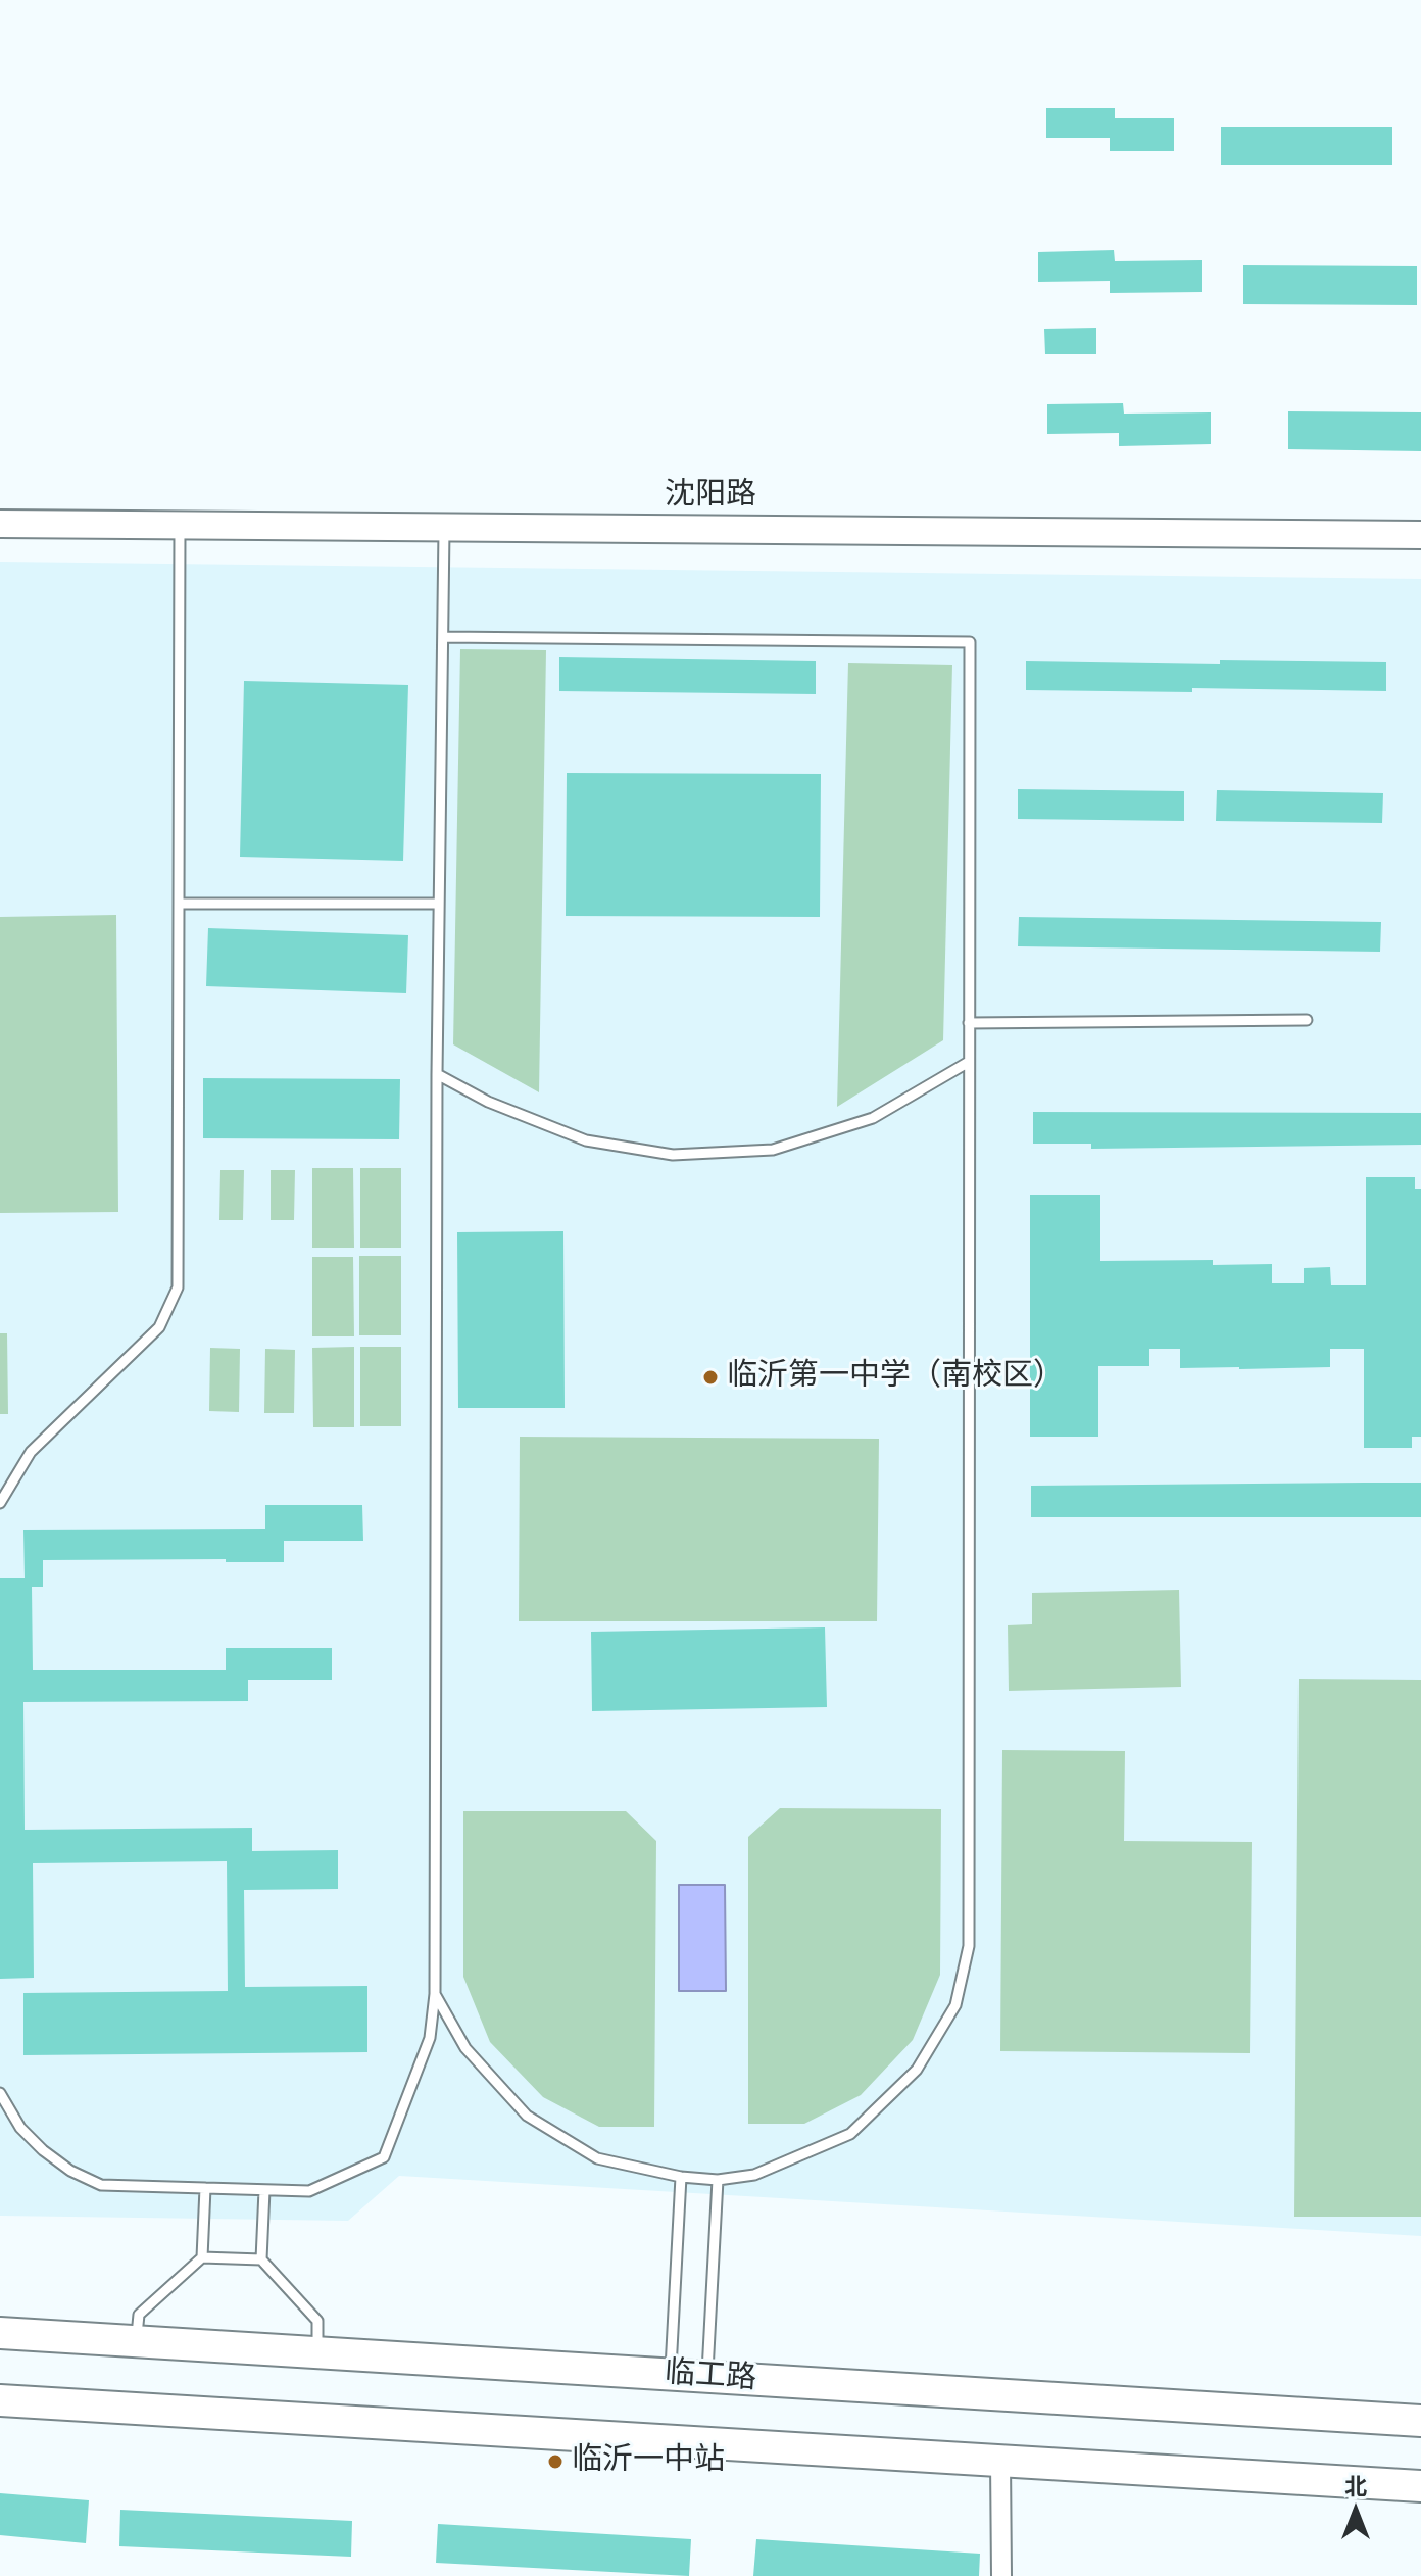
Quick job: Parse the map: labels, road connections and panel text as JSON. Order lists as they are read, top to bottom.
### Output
{
  "streets": {
    "main road": ["临工路"],
    "street": ["沈阳路"]
  },
  "places": ["临沂第一中学（南校区）", "临沂一中站"],
  "north": "top"
}
